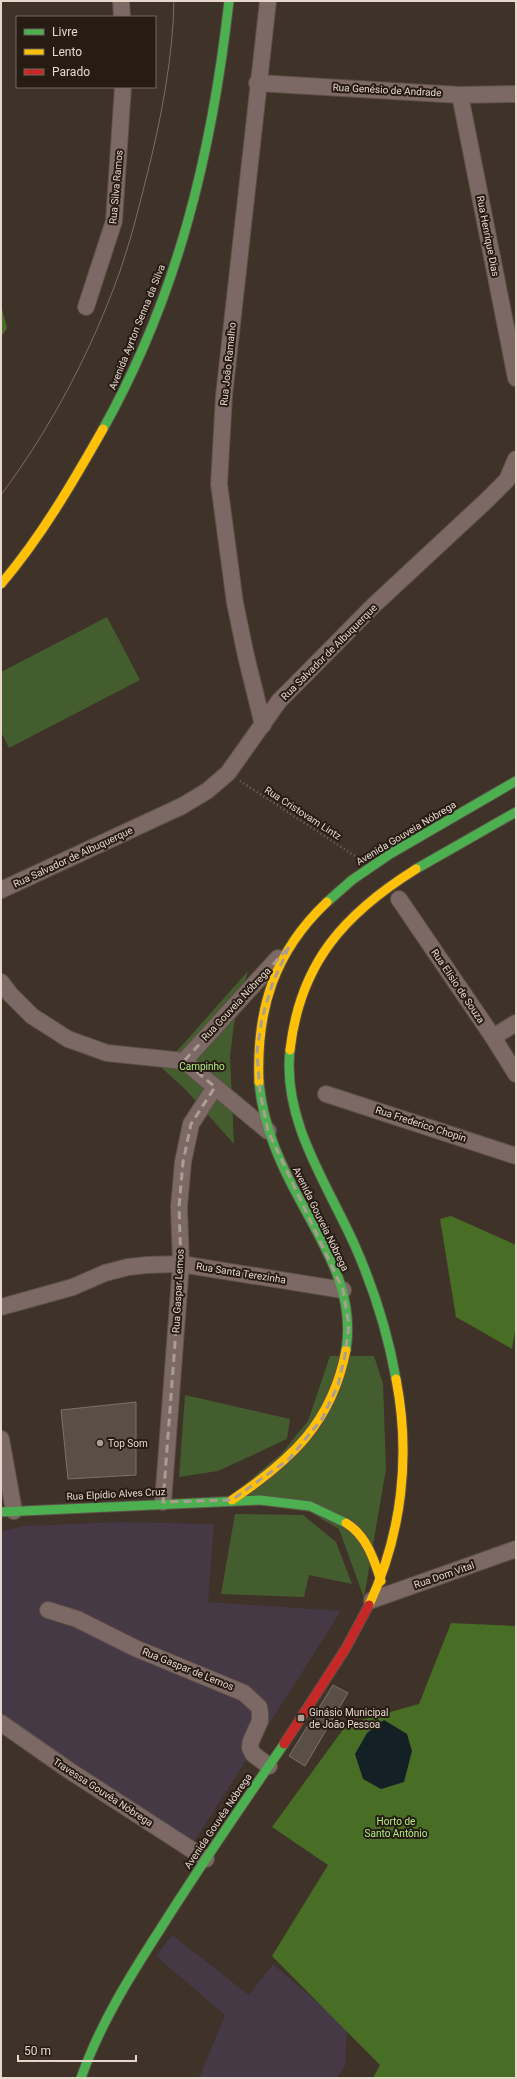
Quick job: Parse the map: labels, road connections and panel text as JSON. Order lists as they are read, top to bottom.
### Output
{
  "streets": {
    "street": [
      "Rua Genésio de Andrade",
      "Rua Silva Ramos",
      "Rua Henrique Dias",
      "Avenida Ayrton Senna da Silva",
      "Rua João Ramalho",
      "Rua Salvador de Albuquerque",
      "Avenida Gouveia Nóbrega",
      "Rua Elísio de Souza",
      "Rua Gouveia Nóbrega",
      "Rua Frederico Chopin",
      "Rua Santa Terezinha",
      "Rua Gaspar Lemos",
      "Rua Elpídio Alves Cruz",
      "Rua Dom Vital",
      "Rua Gaspar de Lemos",
      "Travessa Gouvêa Nóbrega",
      "Avenida Gouvêa Nóbrega"
    ],
    "path": ["Rua Cristovam Lintz"]
  },
  "crossings": [
    ["Rua Genésio de Andrade", "Rua Henrique Dias"],
    ["Rua Genésio de Andrade", "Rua João Ramalho"],
    ["Rua João Ramalho", "Rua Salvador de Albuquerque"],
    ["Rua Salvador de Albuquerque", "Rua Cristovam Lintz"],
    ["Rua Cristovam Lintz", "Avenida Gouveia Nóbrega"],
    ["Avenida Gouveia Nóbrega", "Rua Gouveia Nóbrega"],
    ["Avenida Gouveia Nóbrega", "Rua Santa Terezinha"],
    ["Avenida Gouveia Nóbrega", "Rua Elpídio Alves Cruz"],
    ["Avenida Gouveia Nóbrega", "Avenida Gouvêa Nóbrega"],
    ["Rua Santa Terezinha", "Rua Gaspar Lemos"],
    ["Rua Gaspar Lemos", "Rua Elpídio Alves Cruz"],
    ["Rua Dom Vital", "Avenida Gouvêa Nóbrega"],
    ["Rua Gaspar de Lemos", "Avenida Gouvêa Nóbrega"],
    ["Travessa Gouvêa Nóbrega", "Avenida Gouvêa Nóbrega"]
  ],
  "parks": ["Campinho", "Horto de Santo Antônio"],
  "places": {
    "other": ["Top Som"],
    "transit": ["Ginásio Municipal de João Pessoa"]
  },
  "legend": ["Livre", "Lento", "Parado"],
  "scale_bar": "50 m"
}
